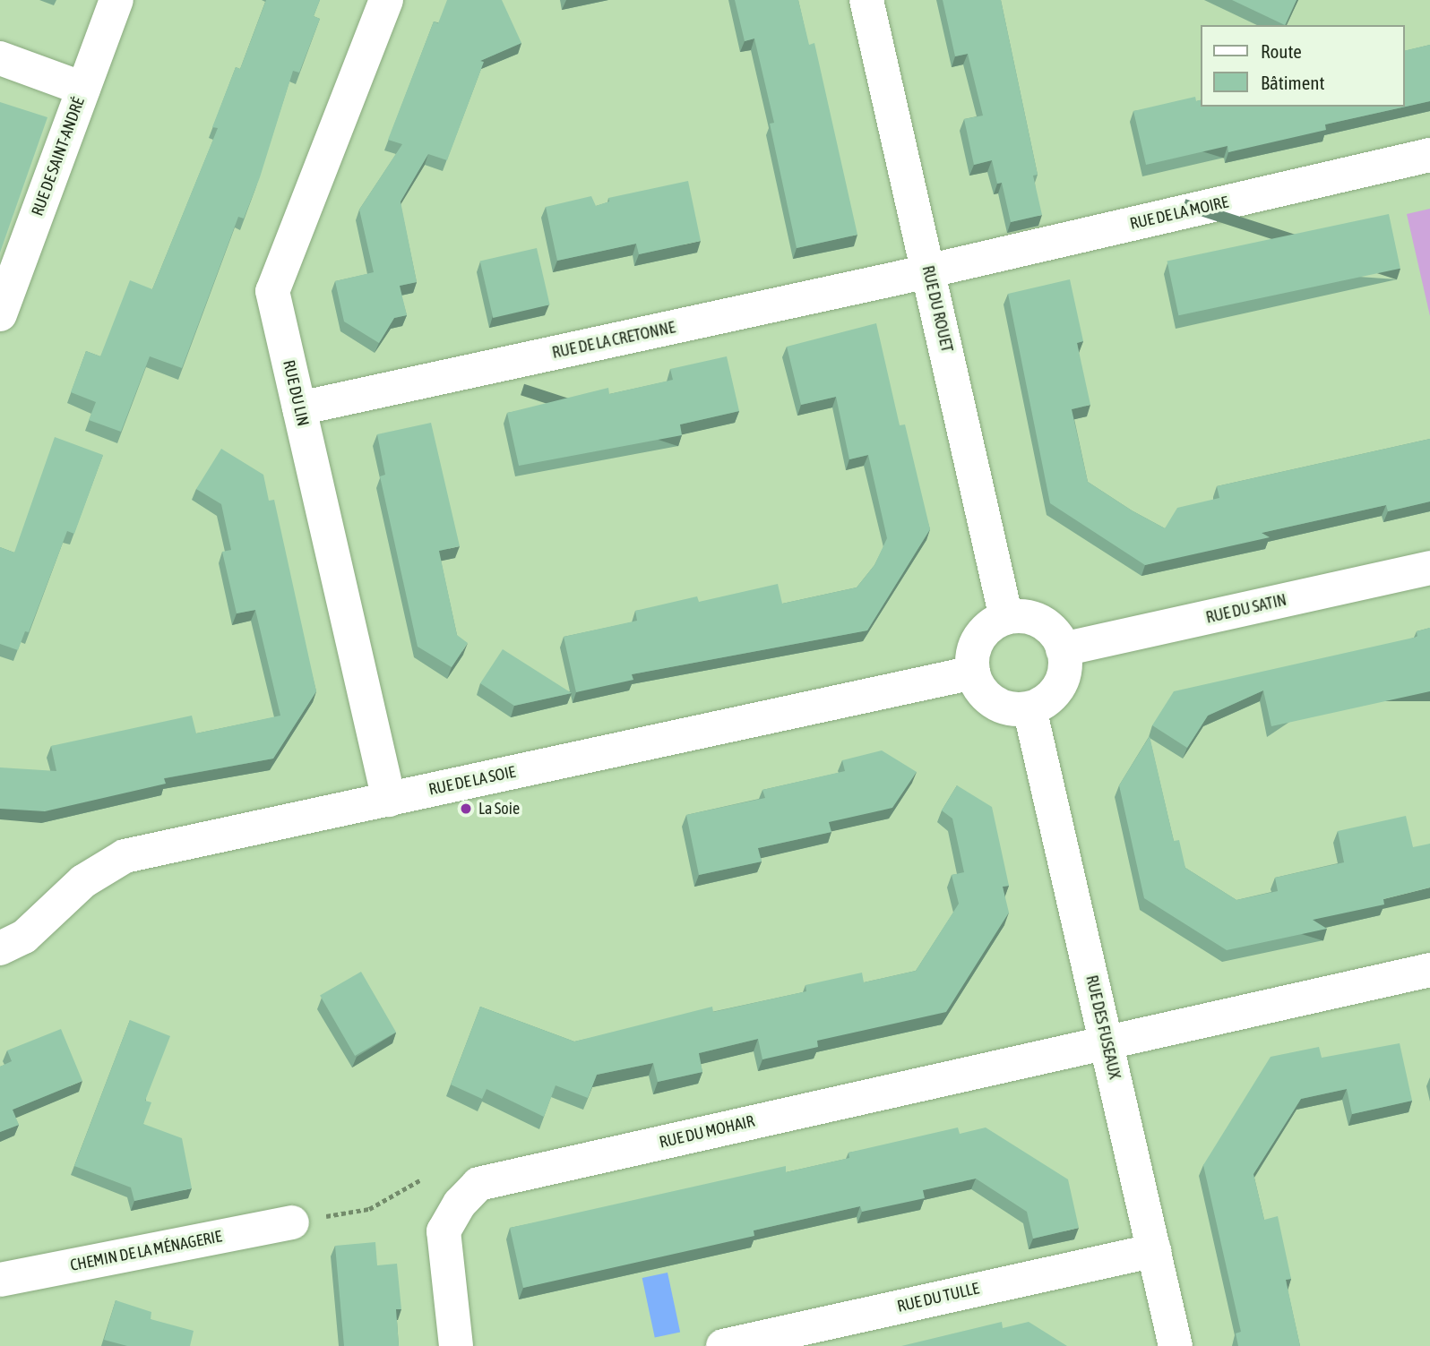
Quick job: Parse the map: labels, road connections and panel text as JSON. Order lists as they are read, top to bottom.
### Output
{
  "streets": {
    "street": [
      "RUE DE SAINT-ANDRÉ",
      "RUE DE LA MOIRE",
      "RUE DU ROUET",
      "RUE DE LA CRETONNE",
      "RUE DU LIN",
      "RUE DU SATIN",
      "RUE DE LA SOIE",
      "RUE DES FUSEAUX",
      "RUE DU MOHAIR",
      "CHEMIN DE LA MÉNAGERIE",
      "RUE DU TULLE"
    ]
  },
  "crossings": [
    ["RUE DE LA MOIRE", "RUE DU ROUET"],
    ["RUE DE LA MOIRE", "RUE DE LA CRETONNE"],
    ["RUE DU ROUET", "RUE DE LA CRETONNE"],
    ["RUE DU ROUET", "RUE DU SATIN"],
    ["RUE DU ROUET", "RUE DE LA SOIE"],
    ["RUE DU ROUET", "RUE DES FUSEAUX"],
    ["RUE DE LA CRETONNE", "RUE DU LIN"],
    ["RUE DU LIN", "RUE DE LA SOIE"],
    ["RUE DU SATIN", "RUE DE LA SOIE"],
    ["RUE DU SATIN", "RUE DES FUSEAUX"],
    ["RUE DE LA SOIE", "RUE DES FUSEAUX"],
    ["RUE DES FUSEAUX", "RUE DU MOHAIR"],
    ["RUE DES FUSEAUX", "RUE DU TULLE"]
  ],
  "places": ["La Soie"],
  "legend": ["Route", "Bâtiment"]
}
